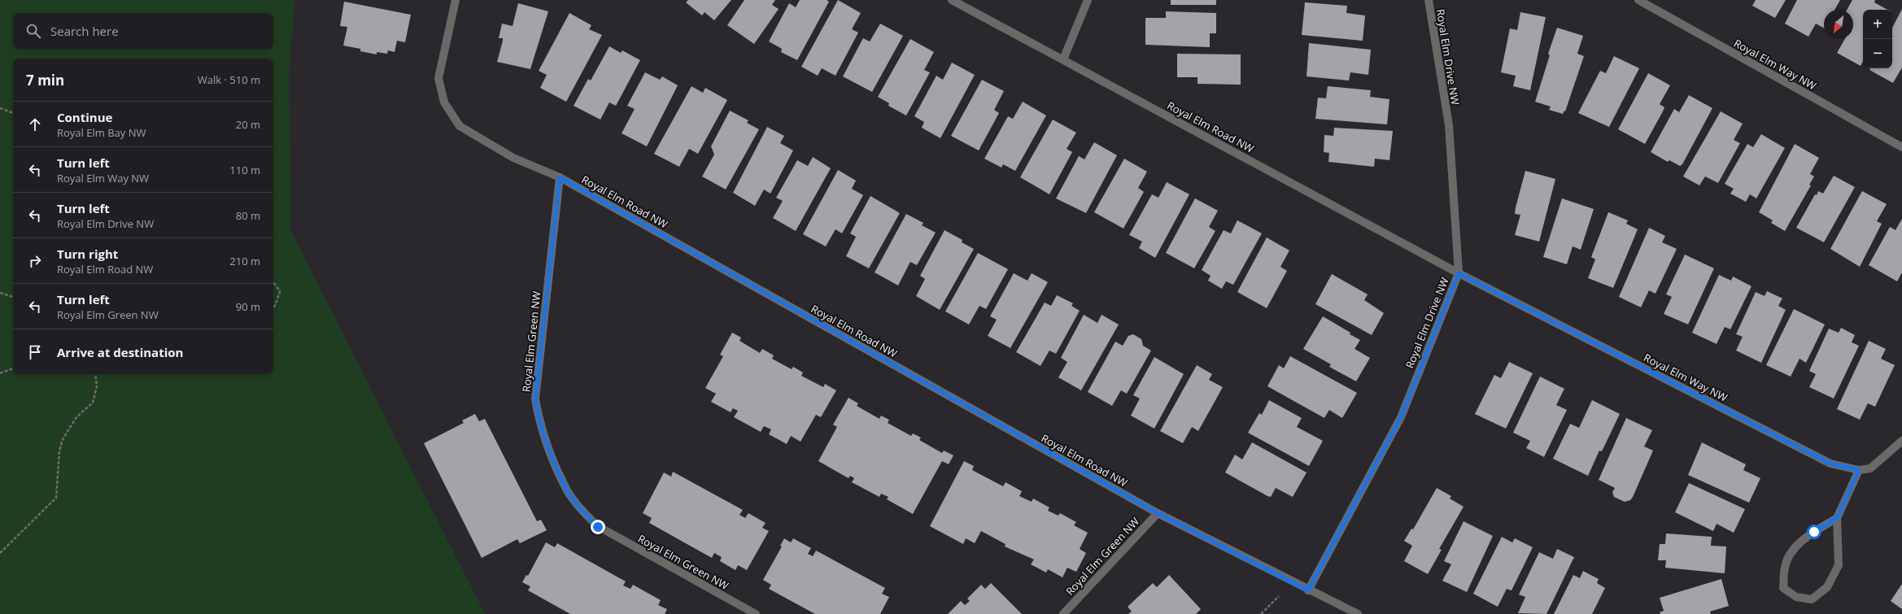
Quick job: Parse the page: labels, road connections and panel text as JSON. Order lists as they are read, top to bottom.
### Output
{
  "streets": {
    "street": [
      "Royal Elm Drive NW",
      "Royal Elm Way NW",
      "Royal Elm Road NW",
      "Royal Elm Green NW"
    ]
  },
  "crossings": [
    ["Royal Elm Drive NW", "Royal Elm Way NW"],
    ["Royal Elm Drive NW", "Royal Elm Road NW"],
    ["Royal Elm Way NW", "Royal Elm Road NW"],
    ["Royal Elm Road NW", "Royal Elm Green NW"]
  ],
  "north": "bottom left",
  "page": {
    "map_buttons": ["+", "−"],
    "search": "Search here",
    "heading": ["7 min", "Walk · 510 m"],
    "list": [
      ["Continue", "Royal Elm Bay NW", "20 m"],
      ["Turn left", "Royal Elm Way NW", "110 m"],
      ["Turn left", "Royal Elm Drive NW", "80 m"],
      ["Turn right", "Royal Elm Road NW", "210 m"],
      ["Turn left", "Royal Elm Green NW", "90 m"],
      "Arrive at destination"
    ]
  }
}
